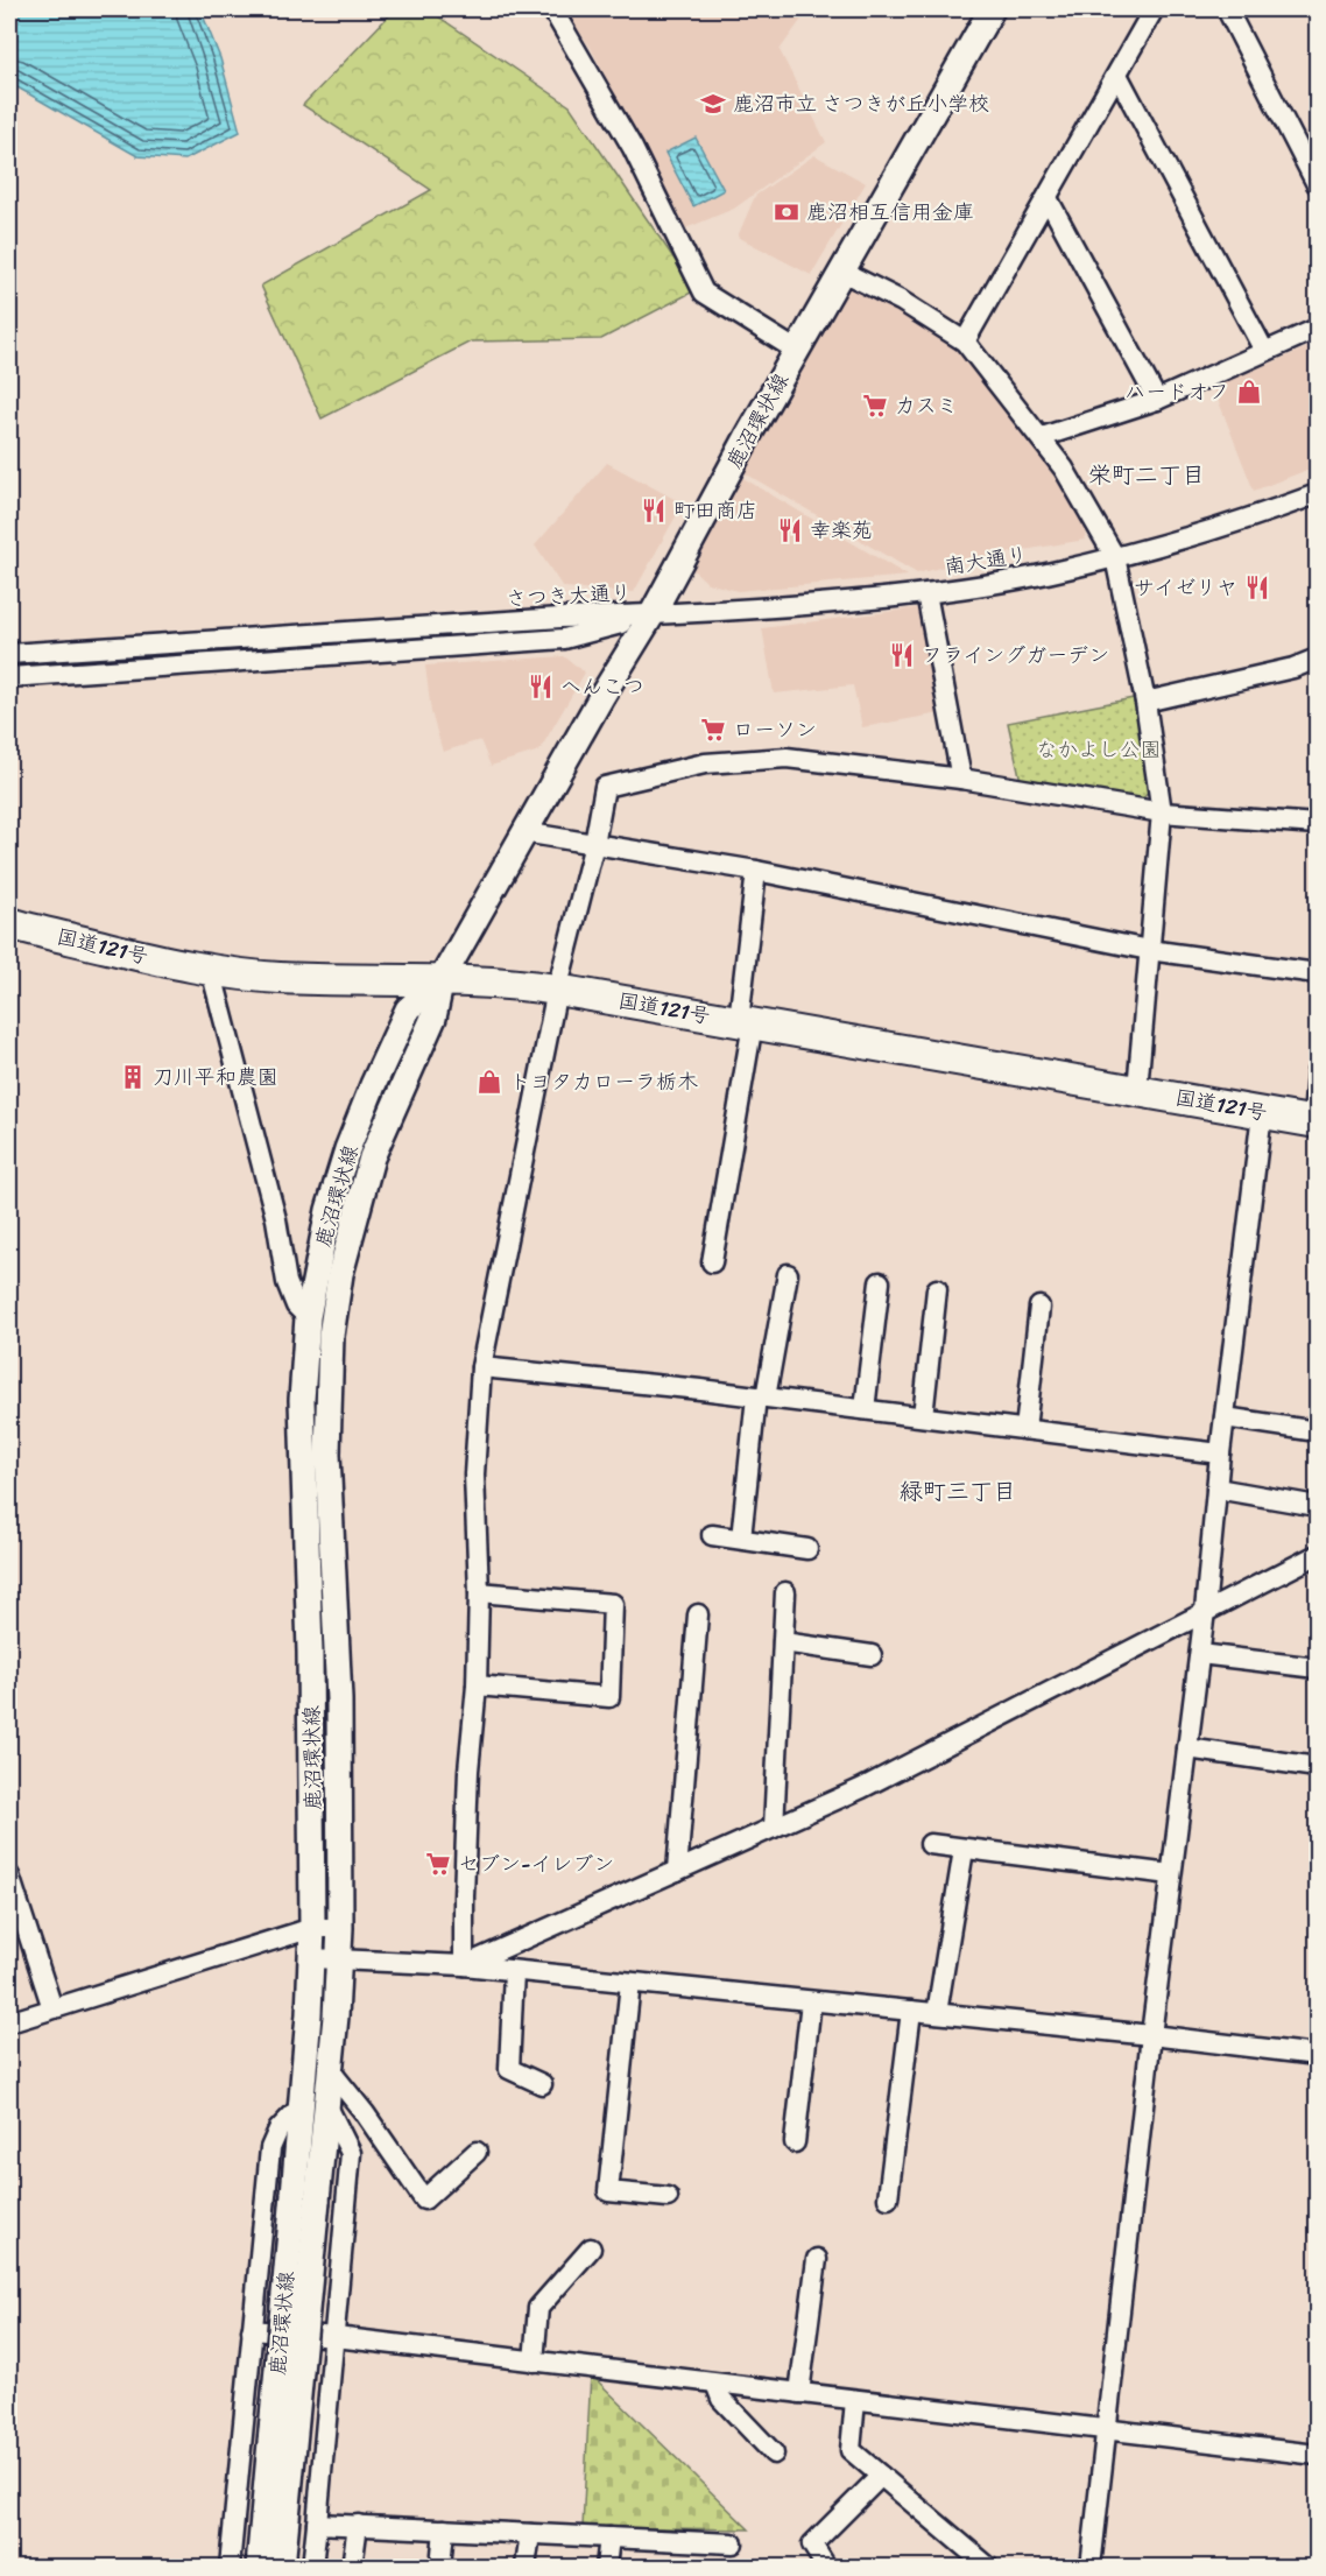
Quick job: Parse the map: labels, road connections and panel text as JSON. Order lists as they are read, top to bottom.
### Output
{
  "streets": {
    "highway": ["国道121号"],
    "main road": ["鹿沼環状線"],
    "street": ["南大通り", "さつき大通り"]
  },
  "crossings": [
    ["鹿沼環状線", "南大通り"],
    ["鹿沼環状線", "さつき大通り"],
    ["鹿沼環状線", "国道121号"],
    ["南大通り", "さつき大通り"]
  ],
  "districts": ["栄町二丁目", "緑町三丁目"],
  "parks": ["なかよし公園"],
  "places": {
    "school or university": ["鹿沼市立 さつきが丘小学校"],
    "bank": ["鹿沼相互信用金庫"],
    "shop": ["ハードオフ", "トヨタカローラ栃木"],
    "supermarket": ["カスミ", "ローソン", "セブン-イレブン"],
    "restaurant": [
      "町田商店",
      "幸楽苑",
      "サイゼリヤ",
      "フライングガーデン",
      "へんこつ"
    ],
    "building": ["刀川平和農園"]
  }
}
